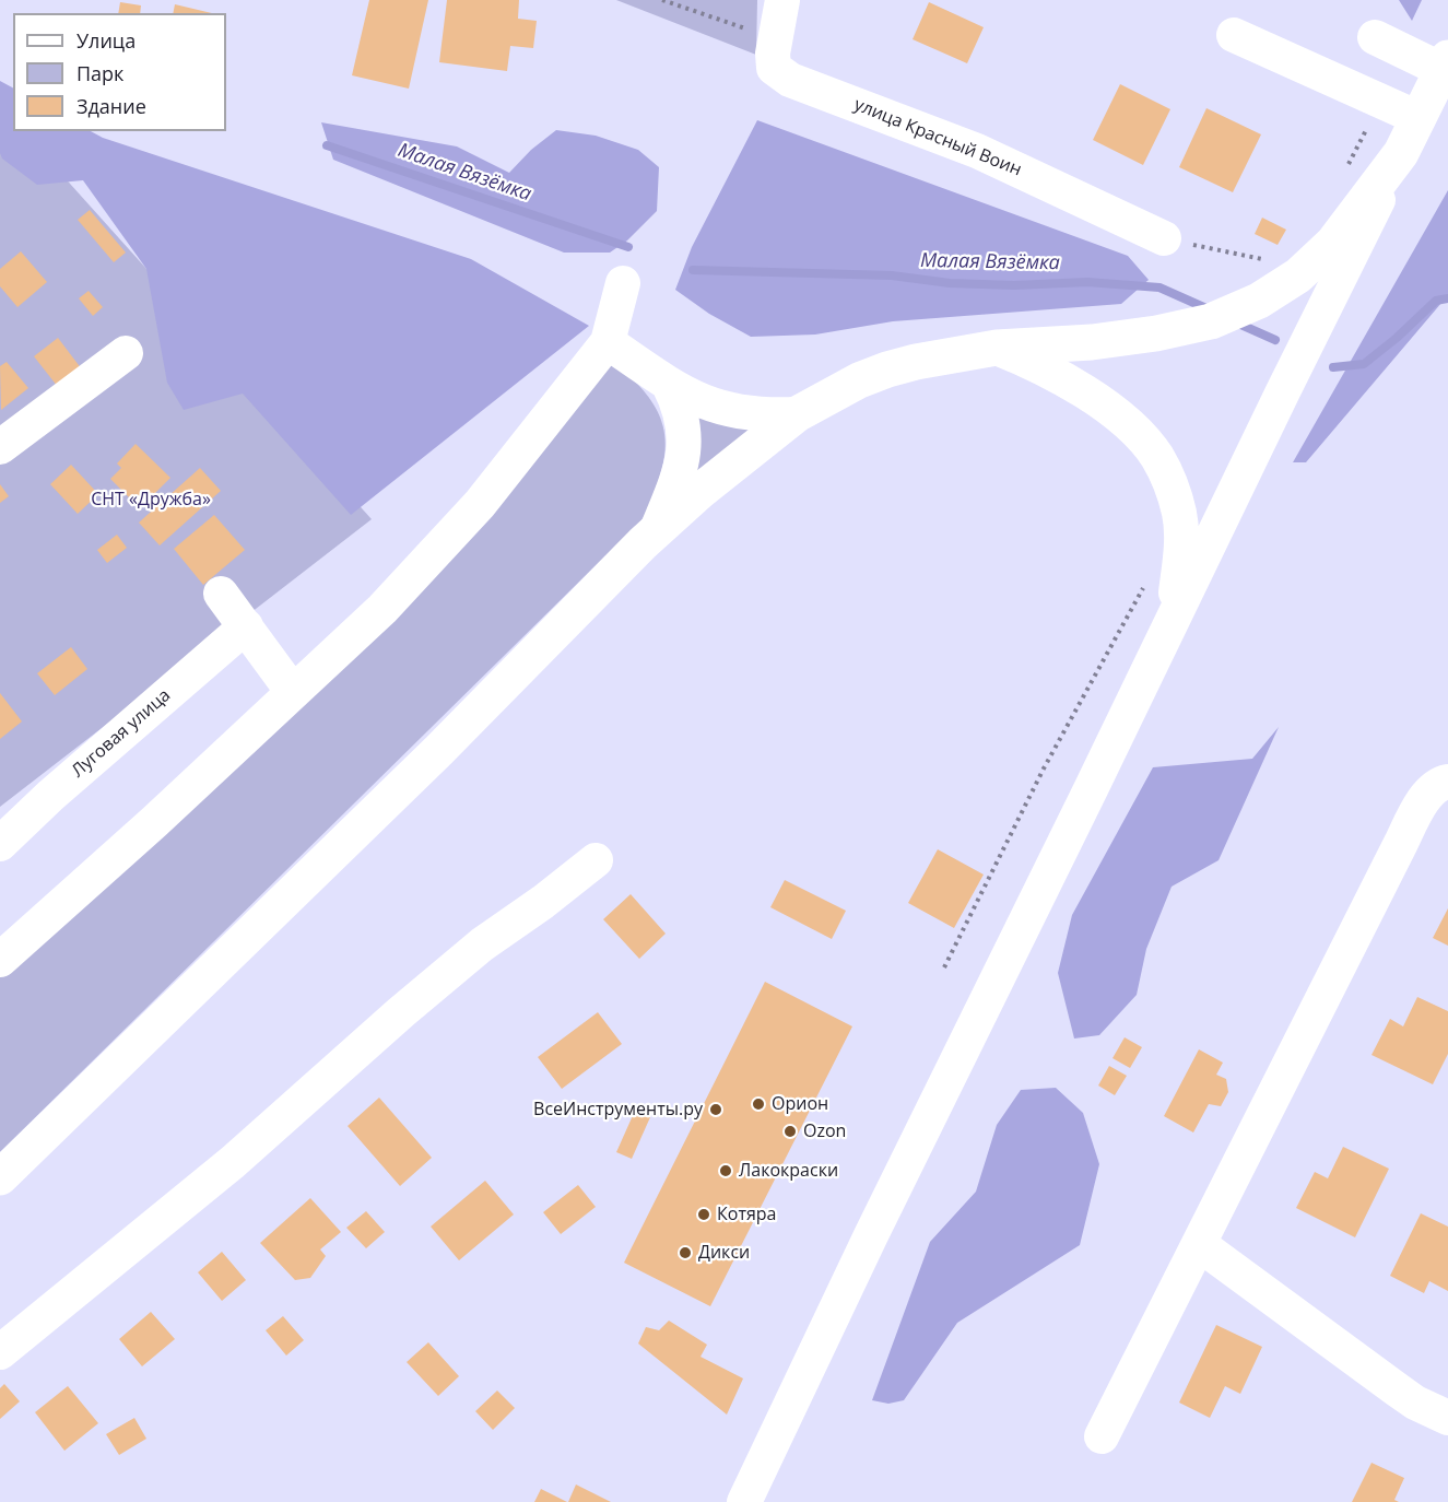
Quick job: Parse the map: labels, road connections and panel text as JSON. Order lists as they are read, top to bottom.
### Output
{
  "streets": {
    "street": ["улица Красный Воин", "Луговая улица"]
  },
  "water": ["Малая Вязёмка"],
  "parks": ["СНТ «Дружба»"],
  "places": [
    "Орион",
    "ВсеИнструменты.ру",
    "Ozon",
    "Лакокраски",
    "Котяра",
    "Дикси"
  ],
  "legend": ["Улица", "Парк", "Здание"]
}
